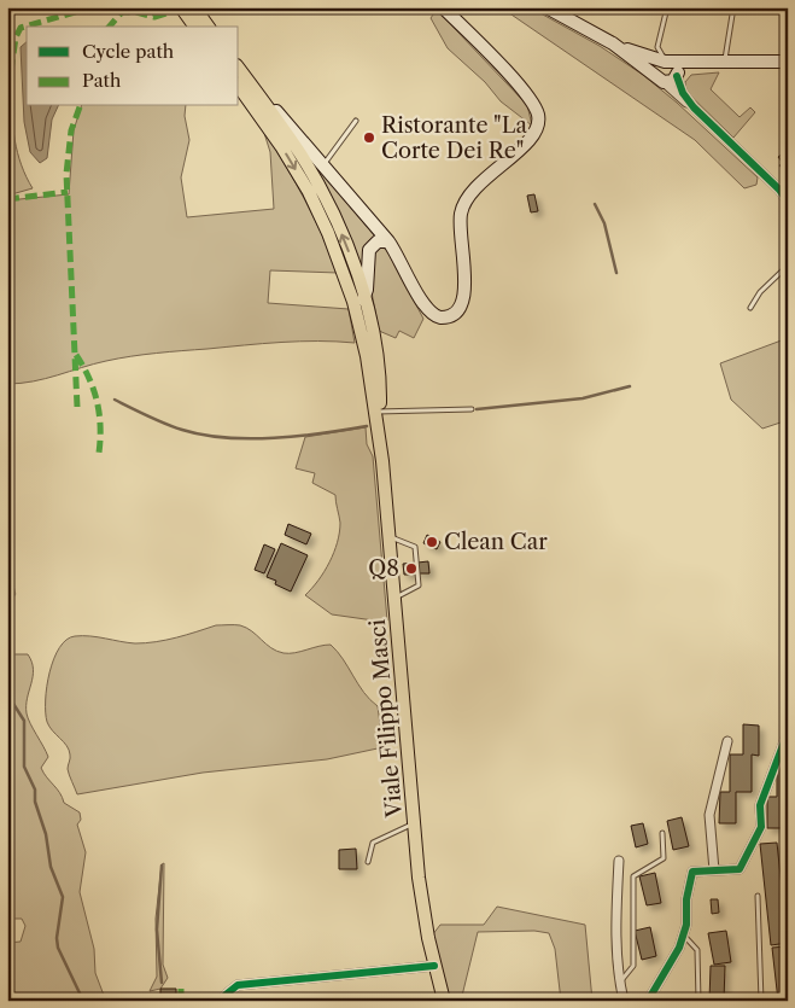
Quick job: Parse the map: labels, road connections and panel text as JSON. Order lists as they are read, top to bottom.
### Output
{
  "streets": {
    "main road": ["Viale Filippo Masci"]
  },
  "places": ["Ristorante \"La Corte Dei Re\"", "Clean Car", "Q8"],
  "legend": ["Cycle path", "Path"]
}
